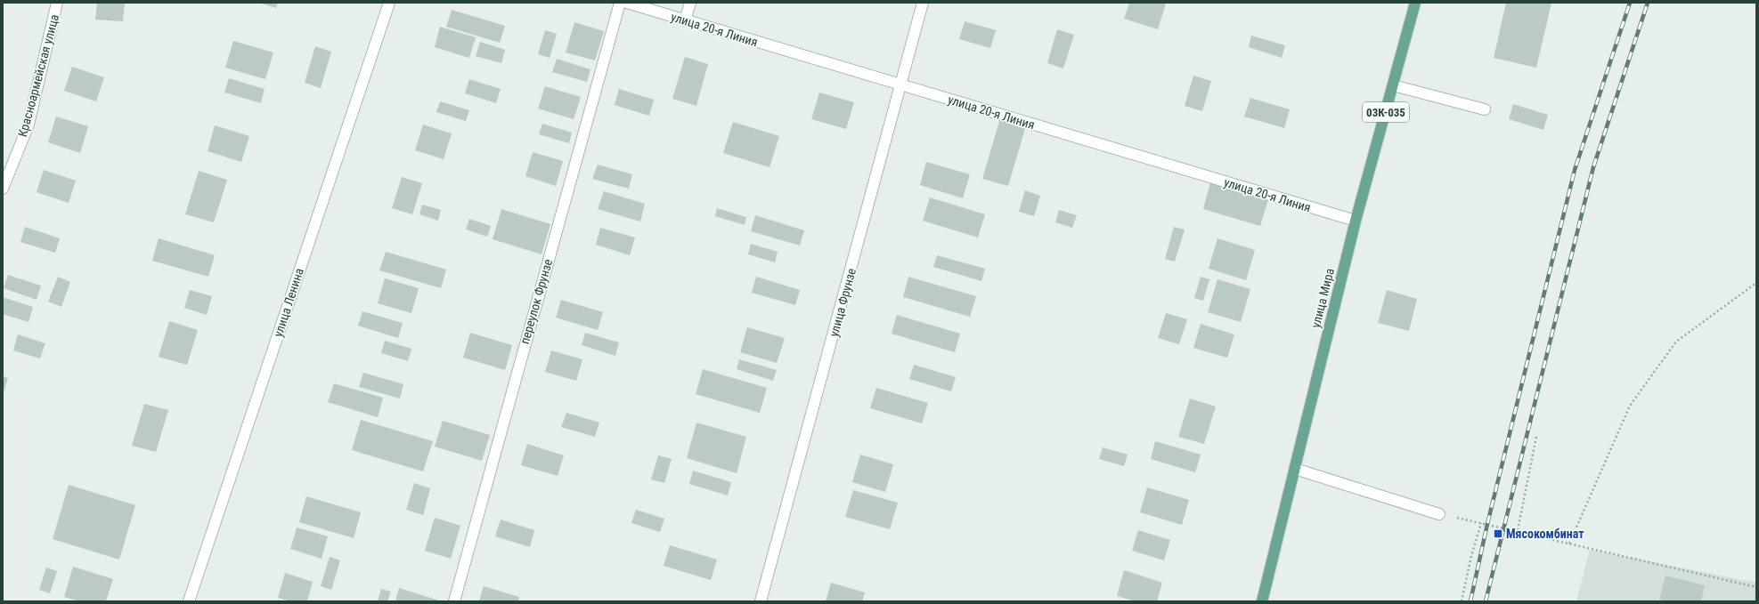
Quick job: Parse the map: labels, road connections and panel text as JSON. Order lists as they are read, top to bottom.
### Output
{
  "streets": {
    "main road": ["03К-035", "улица Мира"],
    "street": [
      "улица 20-я Линия",
      "Красноармейская улица",
      "переулок Фрунзе",
      "улица Ленина",
      "улица Фрунзе"
    ]
  },
  "crossings": [
    ["улица 20-я Линия", "улица Мира"],
    ["улица 20-я Линия", "улица Фрунзе"]
  ],
  "places": {
    "transit": ["Мясокомбинат"]
  }
}
